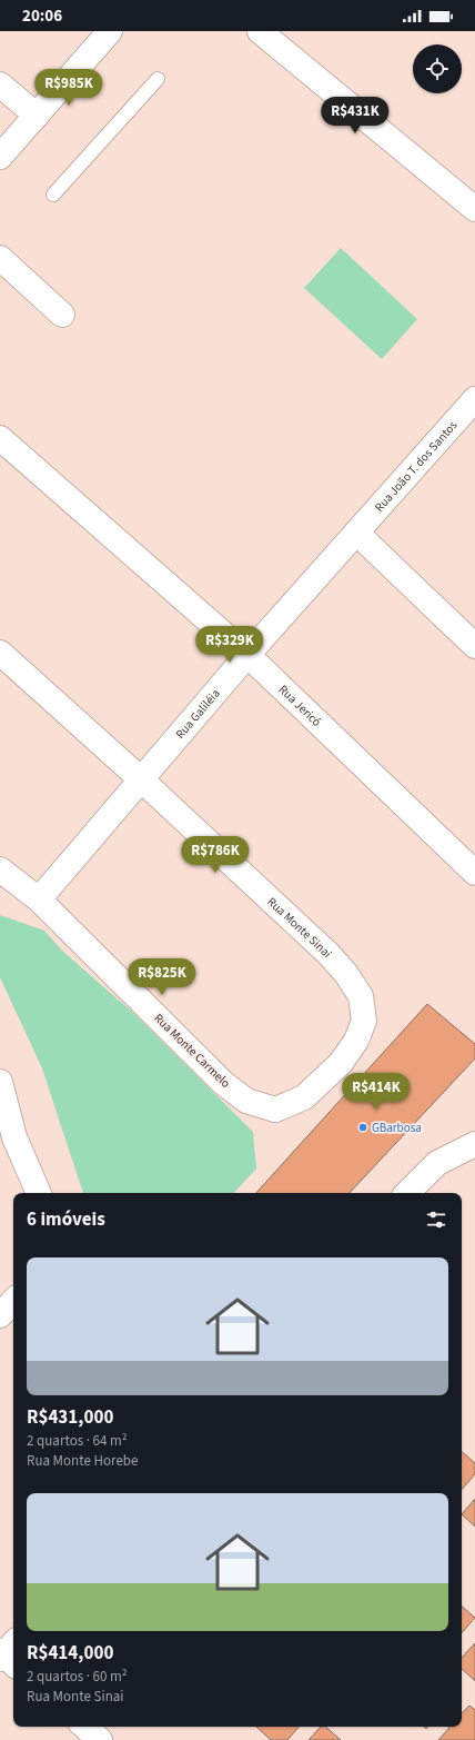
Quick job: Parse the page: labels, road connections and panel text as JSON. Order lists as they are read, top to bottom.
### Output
{
  "streets": {
    "street": [
      "Rua João T. dos Santos",
      "Rua Jericó",
      "Rua Galiléia",
      "Rua Monte Sinai",
      "Rua Monte Carmelo"
    ]
  },
  "crossings": [
    ["Rua João T. dos Santos", "Rua Galiléia"],
    ["Rua Jericó", "Rua Galiléia"],
    ["Rua Galiléia", "Rua Monte Sinai"],
    ["Rua Galiléia", "Rua Monte Carmelo"],
    ["Rua Monte Sinai", "Rua Monte Carmelo"]
  ],
  "places": ["GBarbosa"],
  "page": {
    "status": "20:06",
    "price": [
      "R$985K",
      "R$431K",
      "R$329K",
      "R$786K",
      "R$825K",
      "R$414K"
    ],
    "heading": "6 imóveis",
    "list": [
      {
        "name": "R$431,000",
        "note": "2 quartos · 64 m² · Rua Monte Horebe"
      },
      {
        "name": "R$414,000",
        "note": "2 quartos · 60 m² · Rua Monte Sinai"
      }
    ]
  }
}
